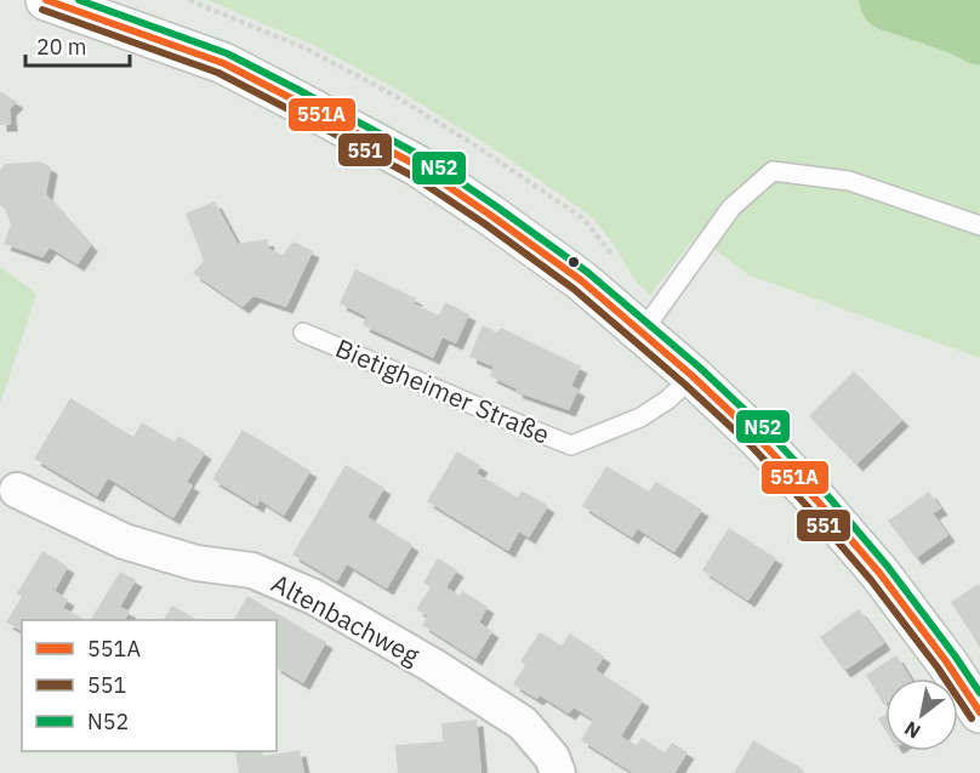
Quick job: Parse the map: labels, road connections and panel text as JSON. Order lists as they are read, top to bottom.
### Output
{
  "streets": {
    "street": ["Altenbachweg"],
    "lane": ["Bietigheimer Straße"]
  },
  "lines": ["transit line 551A", "transit line N52", "transit line 551"],
  "legend": ["551A", "551", "N52"],
  "scale_bar": "20 m",
  "north": "bottom left"
}
